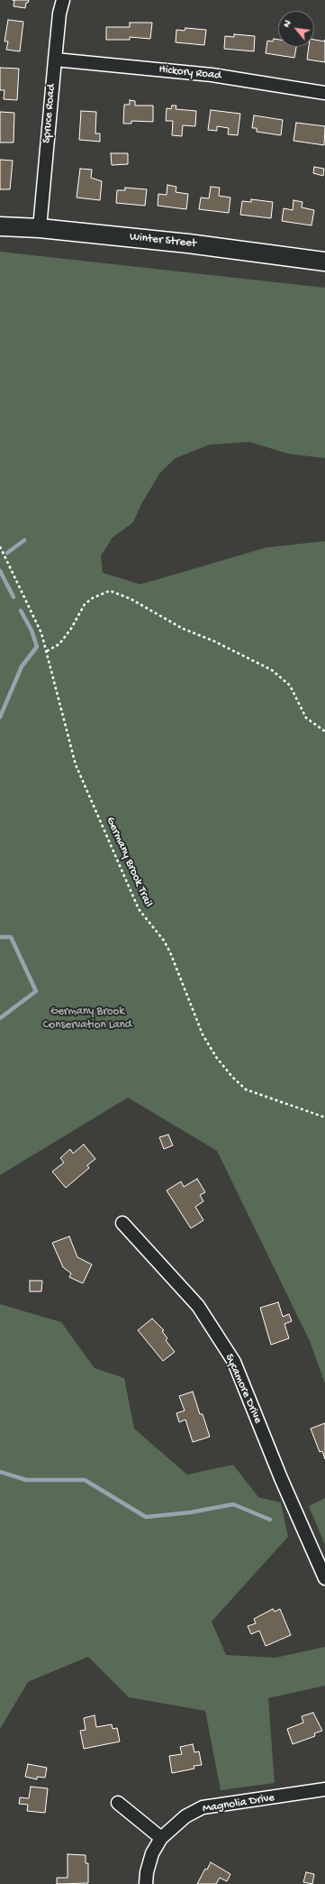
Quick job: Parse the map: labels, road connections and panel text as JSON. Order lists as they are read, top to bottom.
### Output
{
  "streets": {
    "street": [
      "Hickory Road",
      "Spruce Road",
      "Winter Street",
      "Sycamore Drive",
      "Magnolia Drive"
    ],
    "path": ["Germany Brook Trail"]
  },
  "crossings": [
    ["Hickory Road", "Spruce Road"],
    ["Spruce Road", "Winter Street"]
  ],
  "parks": ["Germany Brook Conservation Land"],
  "north": "top left"
}
